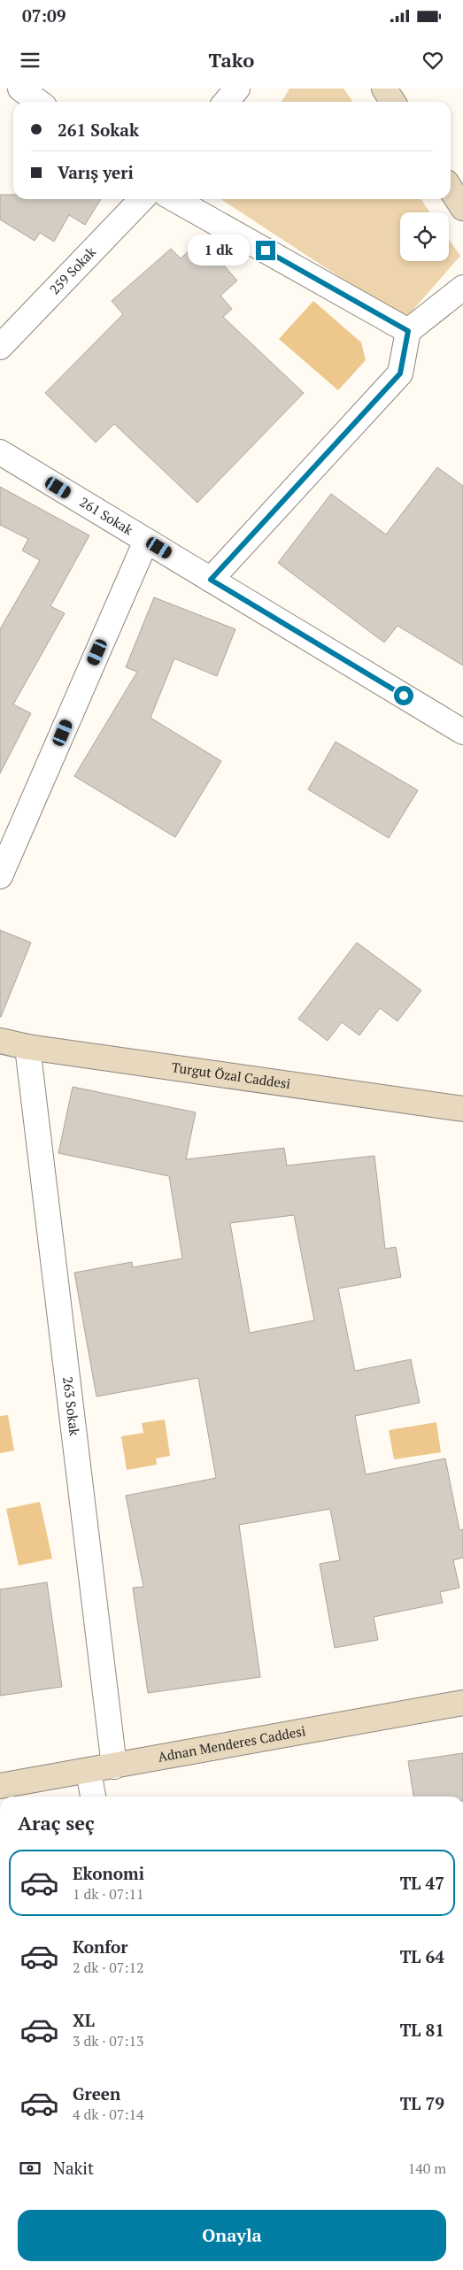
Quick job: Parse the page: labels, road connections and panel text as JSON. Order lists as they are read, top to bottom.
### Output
{
  "streets": {
    "street": [
      "259 Sokak",
      "261 Sokak",
      "Turgut Özal Caddesi",
      "263 Sokak",
      "Adnan Menderes Caddesi"
    ]
  },
  "crossings": [
    ["Turgut Özal Caddesi", "263 Sokak"],
    ["263 Sokak", "Adnan Menderes Caddesi"]
  ],
  "page": {
    "status": "07:09",
    "header": "Tako",
    "banner": ["261 Sokak", "Varış yeri"],
    "bubble": "1 dk",
    "heading": "Araç seç",
    "list": [
      {
        "name": "Ekonomi",
        "note": "1 dk · 07:11",
        "value": "TL 47"
      },
      {
        "name": "Konfor",
        "note": "2 dk · 07:12",
        "value": "TL 64"
      },
      {
        "name": "XL",
        "note": "3 dk · 07:13",
        "value": "TL 81"
      },
      {
        "name": "Green",
        "note": "4 dk · 07:14",
        "value": "TL 79"
      }
    ],
    "pay": ["Nakit", "140 m"],
    "buttons": "Onayla"
  }
}
